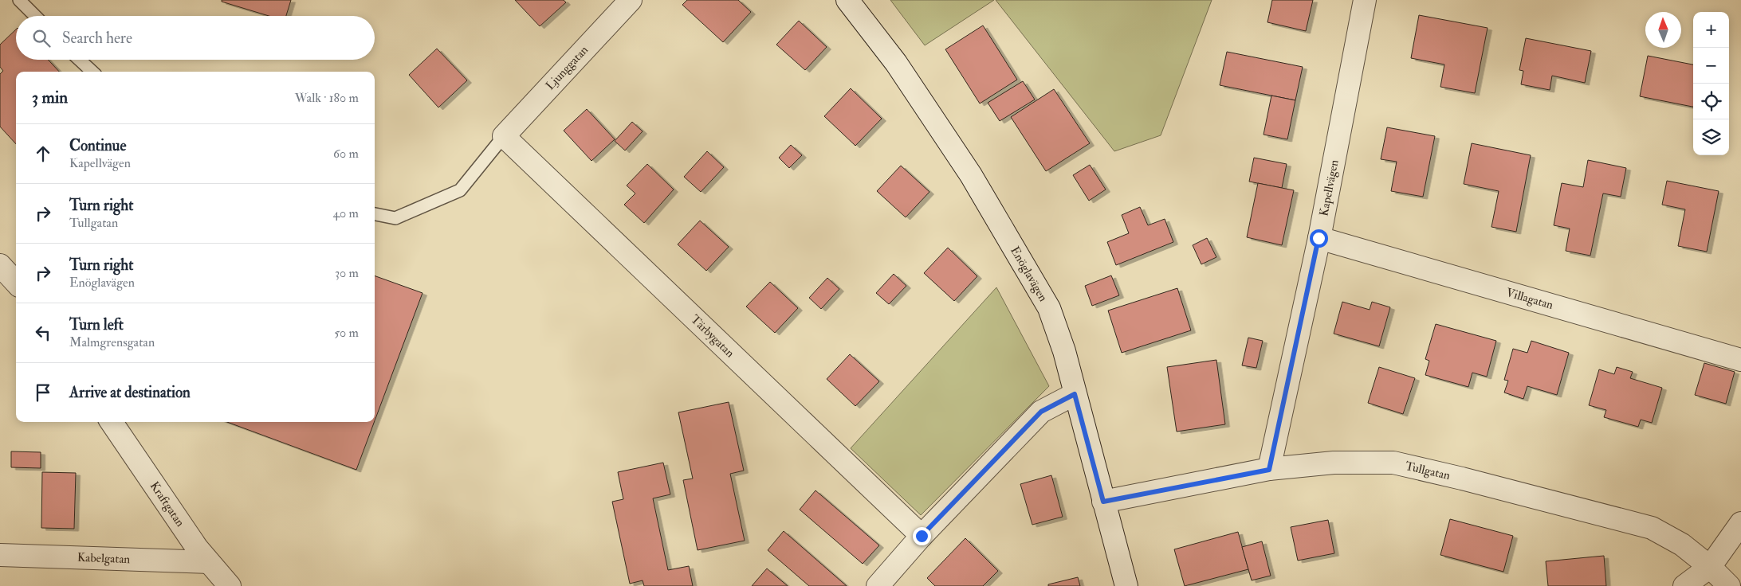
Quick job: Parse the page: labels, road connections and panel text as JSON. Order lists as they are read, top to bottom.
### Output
{
  "streets": {
    "street": [
      "Ljunggatan",
      "Kapellvägen",
      "Enöglavägen",
      "Villagatan",
      "Tärbygatan",
      "Tullgatan",
      "Kraftgatan",
      "Kabelgatan"
    ]
  },
  "crossings": [
    ["Ljunggatan", "Tärbygatan"],
    ["Kapellvägen", "Villagatan"],
    ["Kapellvägen", "Tullgatan"],
    ["Enöglavägen", "Tullgatan"],
    ["Kraftgatan", "Kabelgatan"]
  ],
  "north": "top",
  "page": {
    "map_buttons": ["+", "−"],
    "search": "Search here",
    "heading": ["3 min", "Walk · 180 m"],
    "list": [
      ["Continue", "Kapellvägen", "60 m"],
      ["Turn right", "Tullgatan", "40 m"],
      ["Turn right", "Enöglavägen", "30 m"],
      ["Turn left", "Malmgrensgatan", "50 m"],
      "Arrive at destination"
    ]
  }
}
